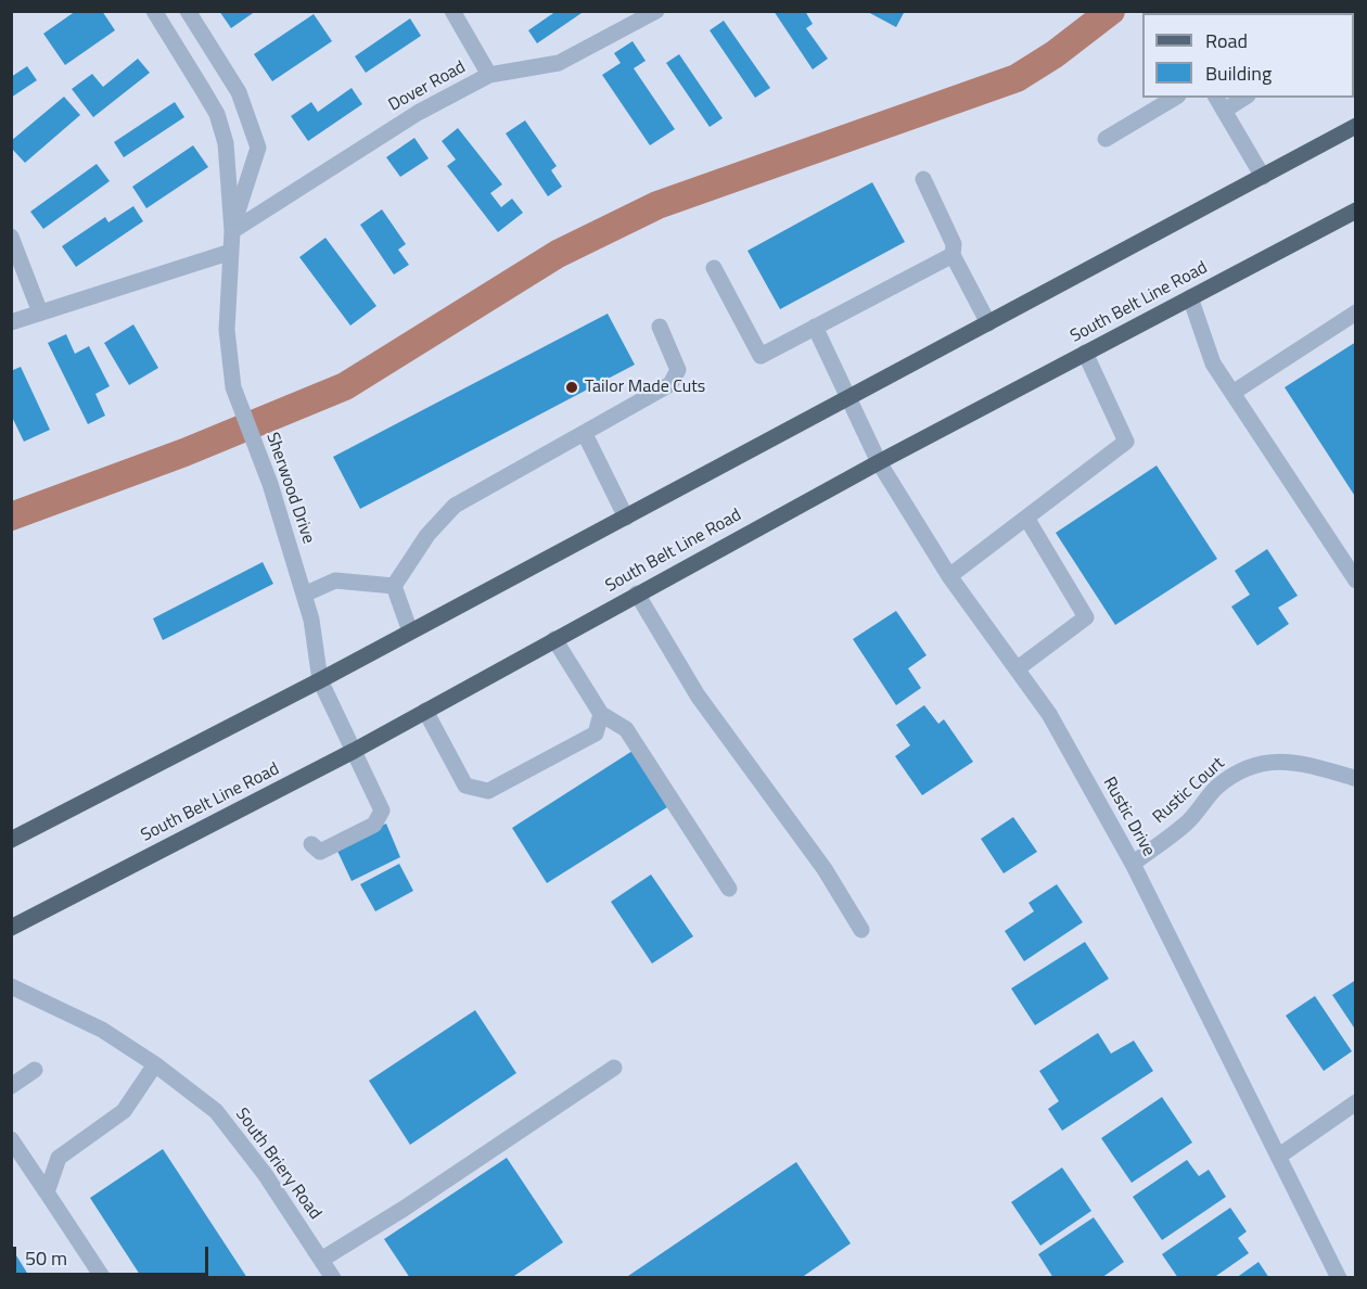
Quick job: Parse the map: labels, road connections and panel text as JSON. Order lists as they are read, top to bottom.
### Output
{
  "streets": {
    "main road": ["South Belt Line Road"],
    "street": [
      "Dover Road",
      "Sherwood Drive",
      "Rustic Court",
      "Rustic Drive",
      "South Briery Road"
    ]
  },
  "crossings": [
    ["Dover Road", "Sherwood Drive"],
    ["South Belt Line Road", "Sherwood Drive"],
    ["South Belt Line Road", "Rustic Drive"],
    ["Rustic Court", "Rustic Drive"]
  ],
  "places": ["Tailor Made Cuts"],
  "legend": ["Road", "Building"],
  "scale_bar": "50 m"
}
